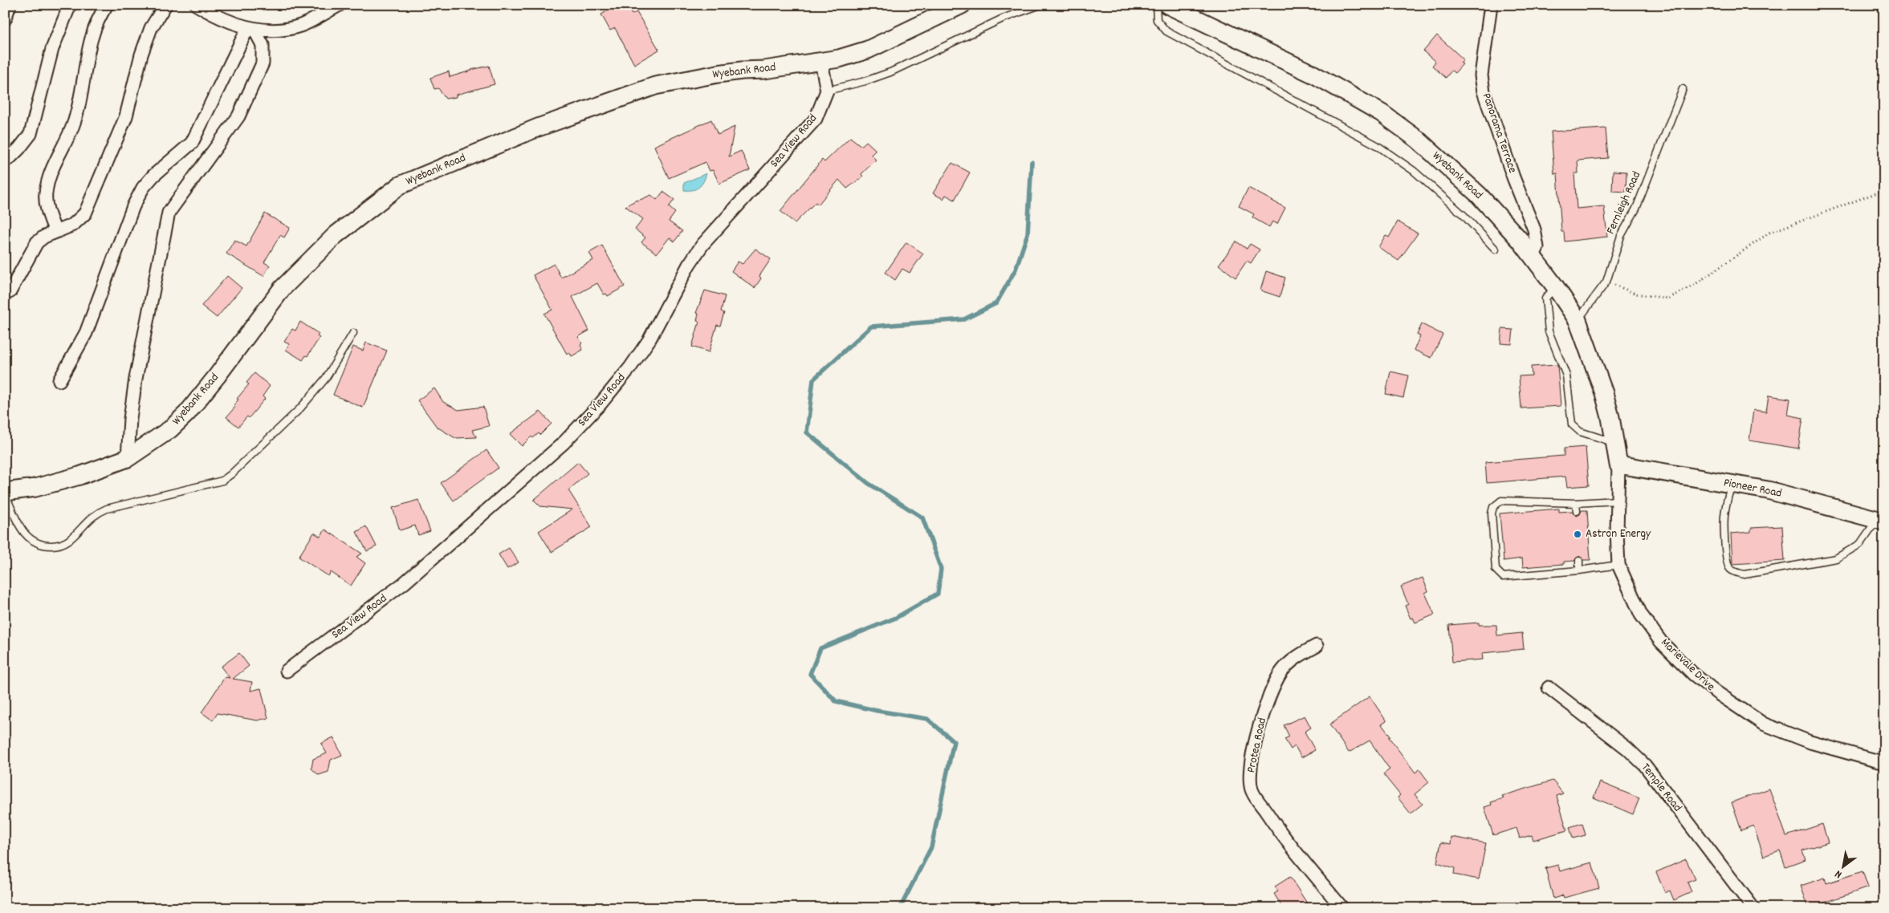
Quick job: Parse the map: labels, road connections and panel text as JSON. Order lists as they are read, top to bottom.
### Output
{
  "streets": {
    "main road": ["Wyebank Road", "Pioneer Road"],
    "street": [
      "Panorama Terrace",
      "Sea View Road",
      "Marievale Drive",
      "Protea Road",
      "Temple Road"
    ],
    "lane": ["Fernleigh Road"]
  },
  "crossings": [
    ["Wyebank Road", "Panorama Terrace"],
    ["Wyebank Road", "Fernleigh Road"],
    ["Wyebank Road", "Pioneer Road"],
    ["Wyebank Road", "Marievale Drive"],
    ["Pioneer Road", "Marievale Drive"]
  ],
  "places": ["Astron Energy"],
  "north": "bottom left"
}
